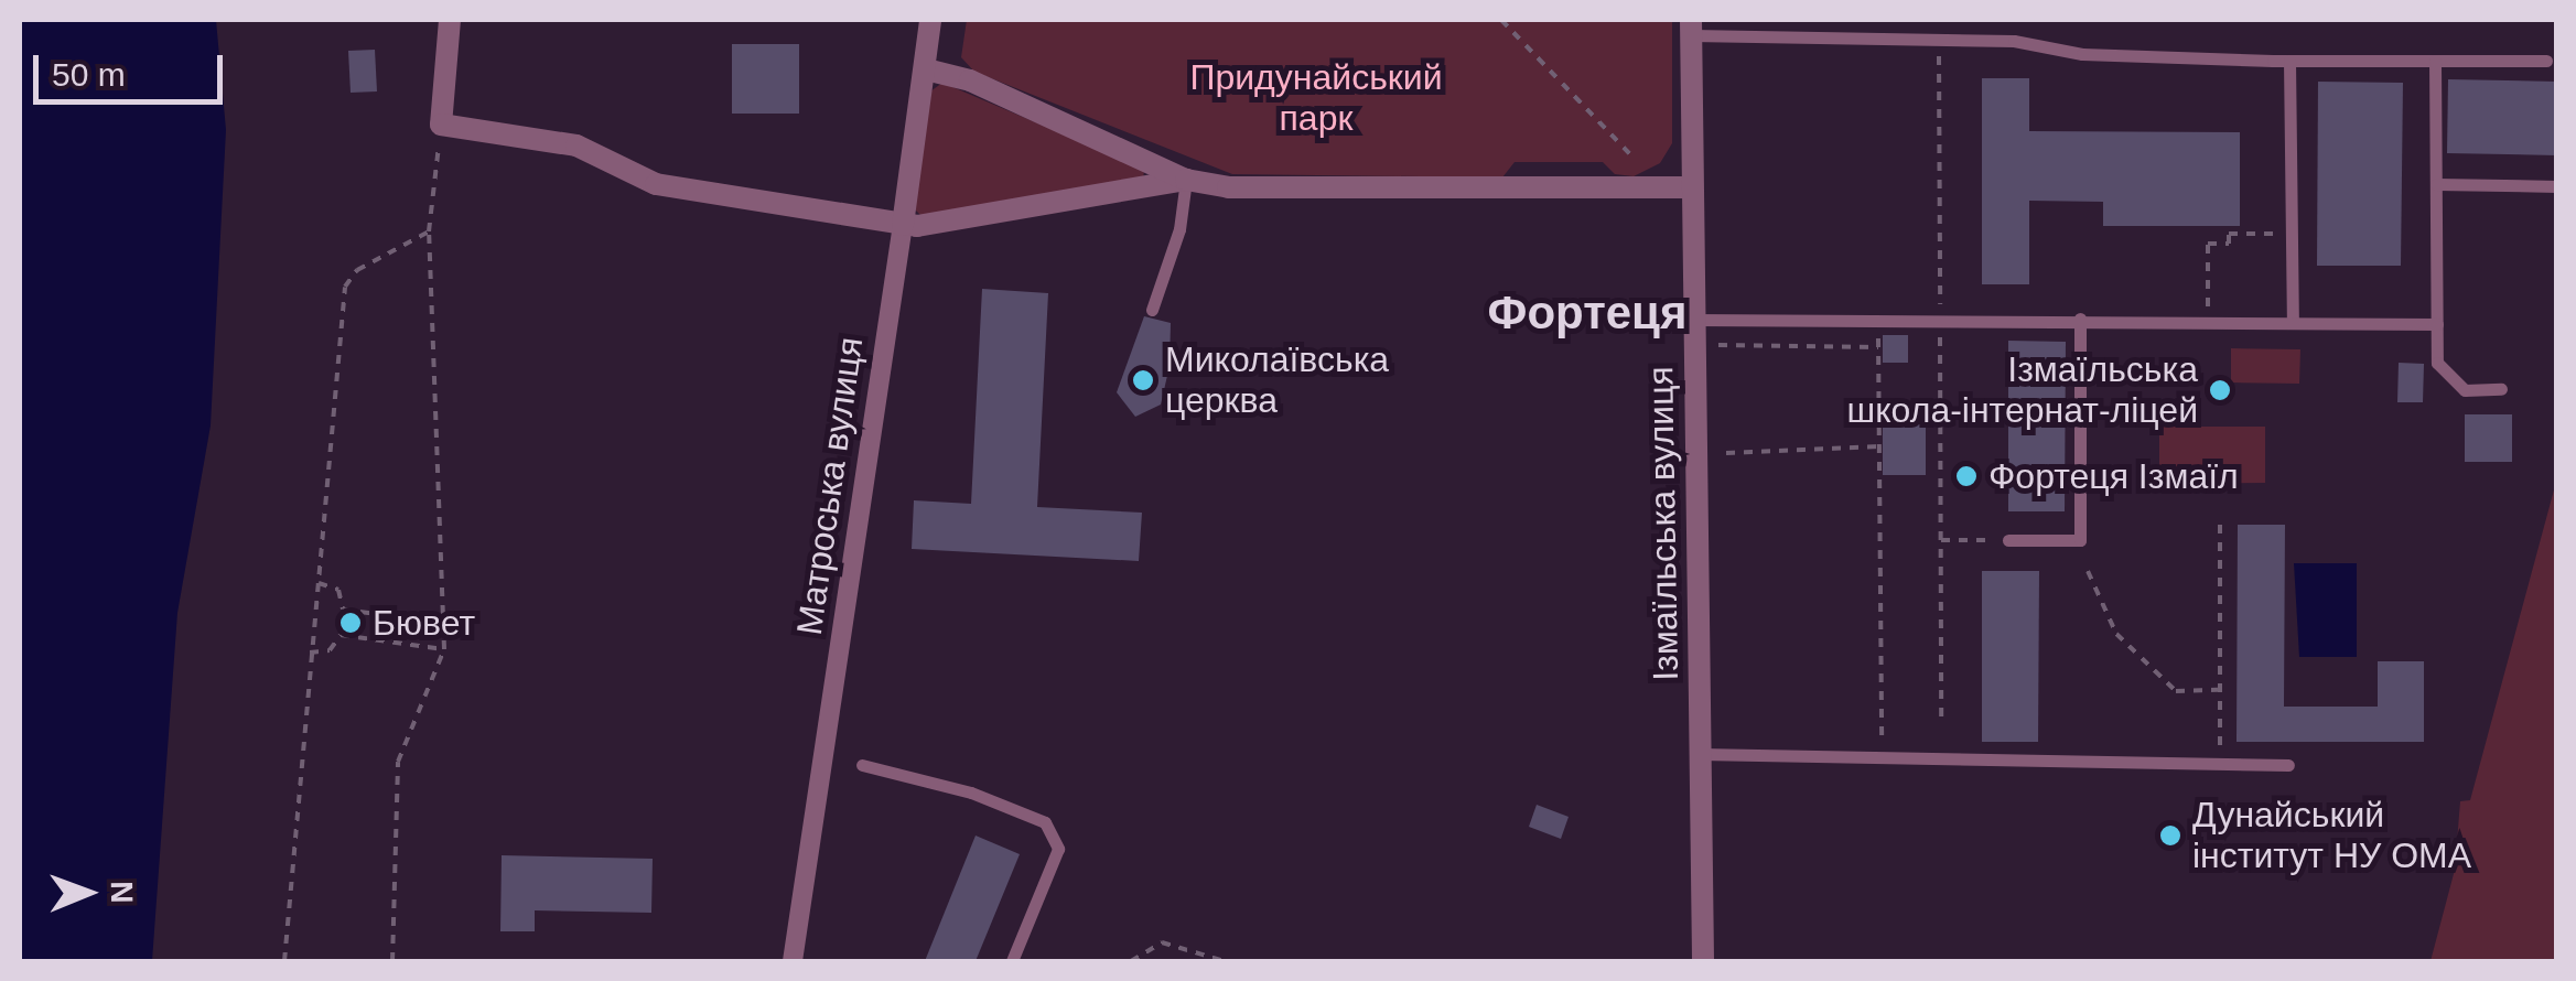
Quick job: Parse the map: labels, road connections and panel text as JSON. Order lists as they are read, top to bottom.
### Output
{
  "streets": {
    "street": ["Матроська вулиця", "Ізмаїльська вулиця"]
  },
  "districts": ["Фортеця"],
  "parks": ["Придунайський парк"],
  "places": [
    "Миколаївська церква",
    "Ізмаїльська школа-інтернат-ліцей",
    "Фортеця Ізмаїл",
    "Бювет",
    "Дунайський інститут НУ ОМА"
  ],
  "scale_bar": "50 m",
  "north": "right"
}
